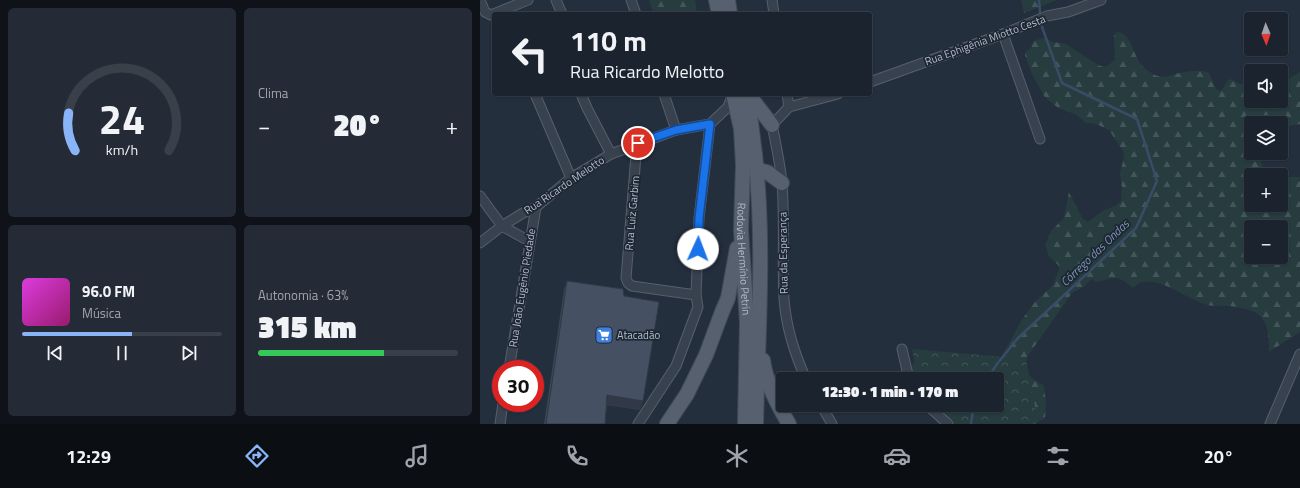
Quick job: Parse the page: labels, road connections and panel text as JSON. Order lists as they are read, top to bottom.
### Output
{
  "streets": {
    "main road": ["Rodovia Hermínio Petrin"],
    "street": [
      "Rua Ephigênia Miotto Cesta",
      "Rua Ricardo Melotto",
      "Rua Luiz Garbim",
      "Rua da Esperança",
      "Rua João Eugênio Piedade"
    ]
  },
  "crossings": [
    ["Rua Ricardo Melotto", "Rua Luiz Garbim"],
    ["Rua Ricardo Melotto", "Rua João Eugênio Piedade"]
  ],
  "water": ["Córrego das Ondas"],
  "places": {
    "supermarket": ["Atacadão"]
  },
  "north": "bottom",
  "page": {
    "tile": [
      "Clima",
      ["Autonomia · 63%", "315 km"]
    ],
    "map_buttons": ["+", "−"],
    "turn": ["110 m", "Rua Ricardo Melotto"],
    "heat": ["−", "20°", "+"],
    "song": ["96.0 FM", "Música"],
    "limit": "30",
    "trip": "12:30 · 1 min · 170 m",
    "tabs": ["12:29", "20°"],
    "gauge": ["24", "km/h"]
  }
}
